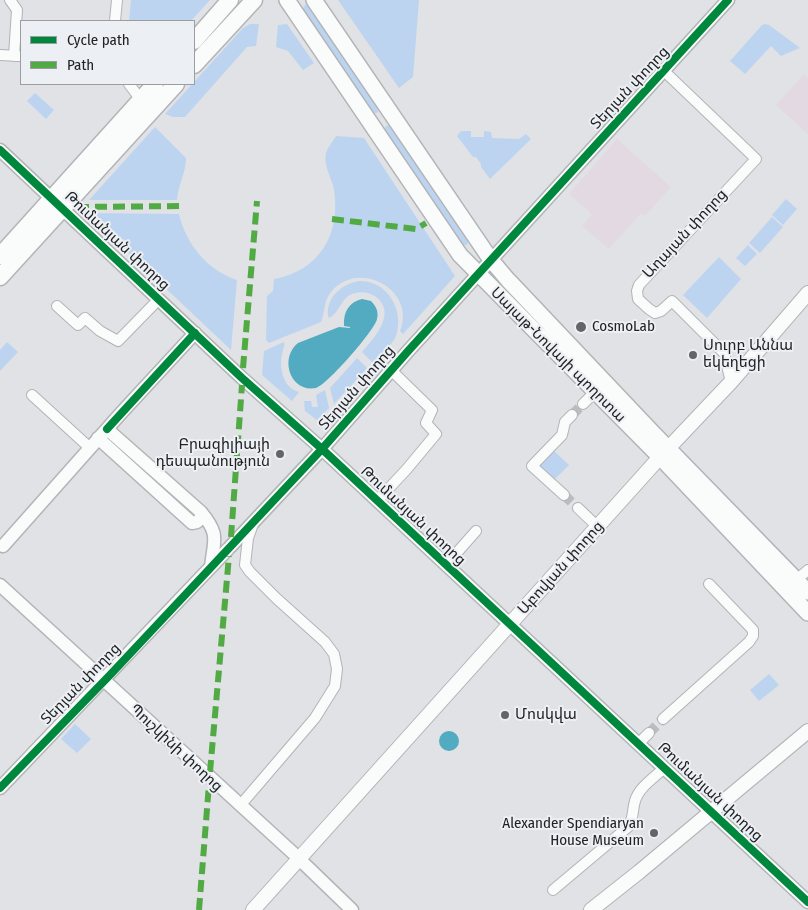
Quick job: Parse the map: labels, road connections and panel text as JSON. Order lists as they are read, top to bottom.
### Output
{
  "streets": {
    "main road": ["Սայաթ-Նովայի պողոտա", "Աբովյան փողոց"],
    "street": [
      "Տերյան փողոց",
      "Աղայան փողոց",
      "Թումանյան փողոց",
      "Պուշկինի փողոց"
    ]
  },
  "crossings": [
    ["Տերյան փողոց", "Աղայան փողոց"],
    ["Տերյան փողոց", "Թումանյան փողոց"],
    ["Տերյան փողոց", "Սայաթ-Նովայի պողոտա"],
    ["Տերյան փողոց", "Պուշկինի փողոց"],
    ["Աղայան փողոց", "Աբովյան փողոց"],
    ["Թումանյան փողոց", "Աբովյան փողոց"],
    ["Սայաթ-Նովայի պողոտա", "Աբովյան փողոց"],
    ["Աբովյան փողոց", "Պուշկինի փողոց"]
  ],
  "places": [
    "CosmoLab",
    "Սուրբ Աննա եկեղեցի",
    "Բրազիլիայի դեսպանություն",
    "Մոսկվա",
    "Alexander Spendiaryan House Museum"
  ],
  "legend": ["Cycle path", "Path"]
}
